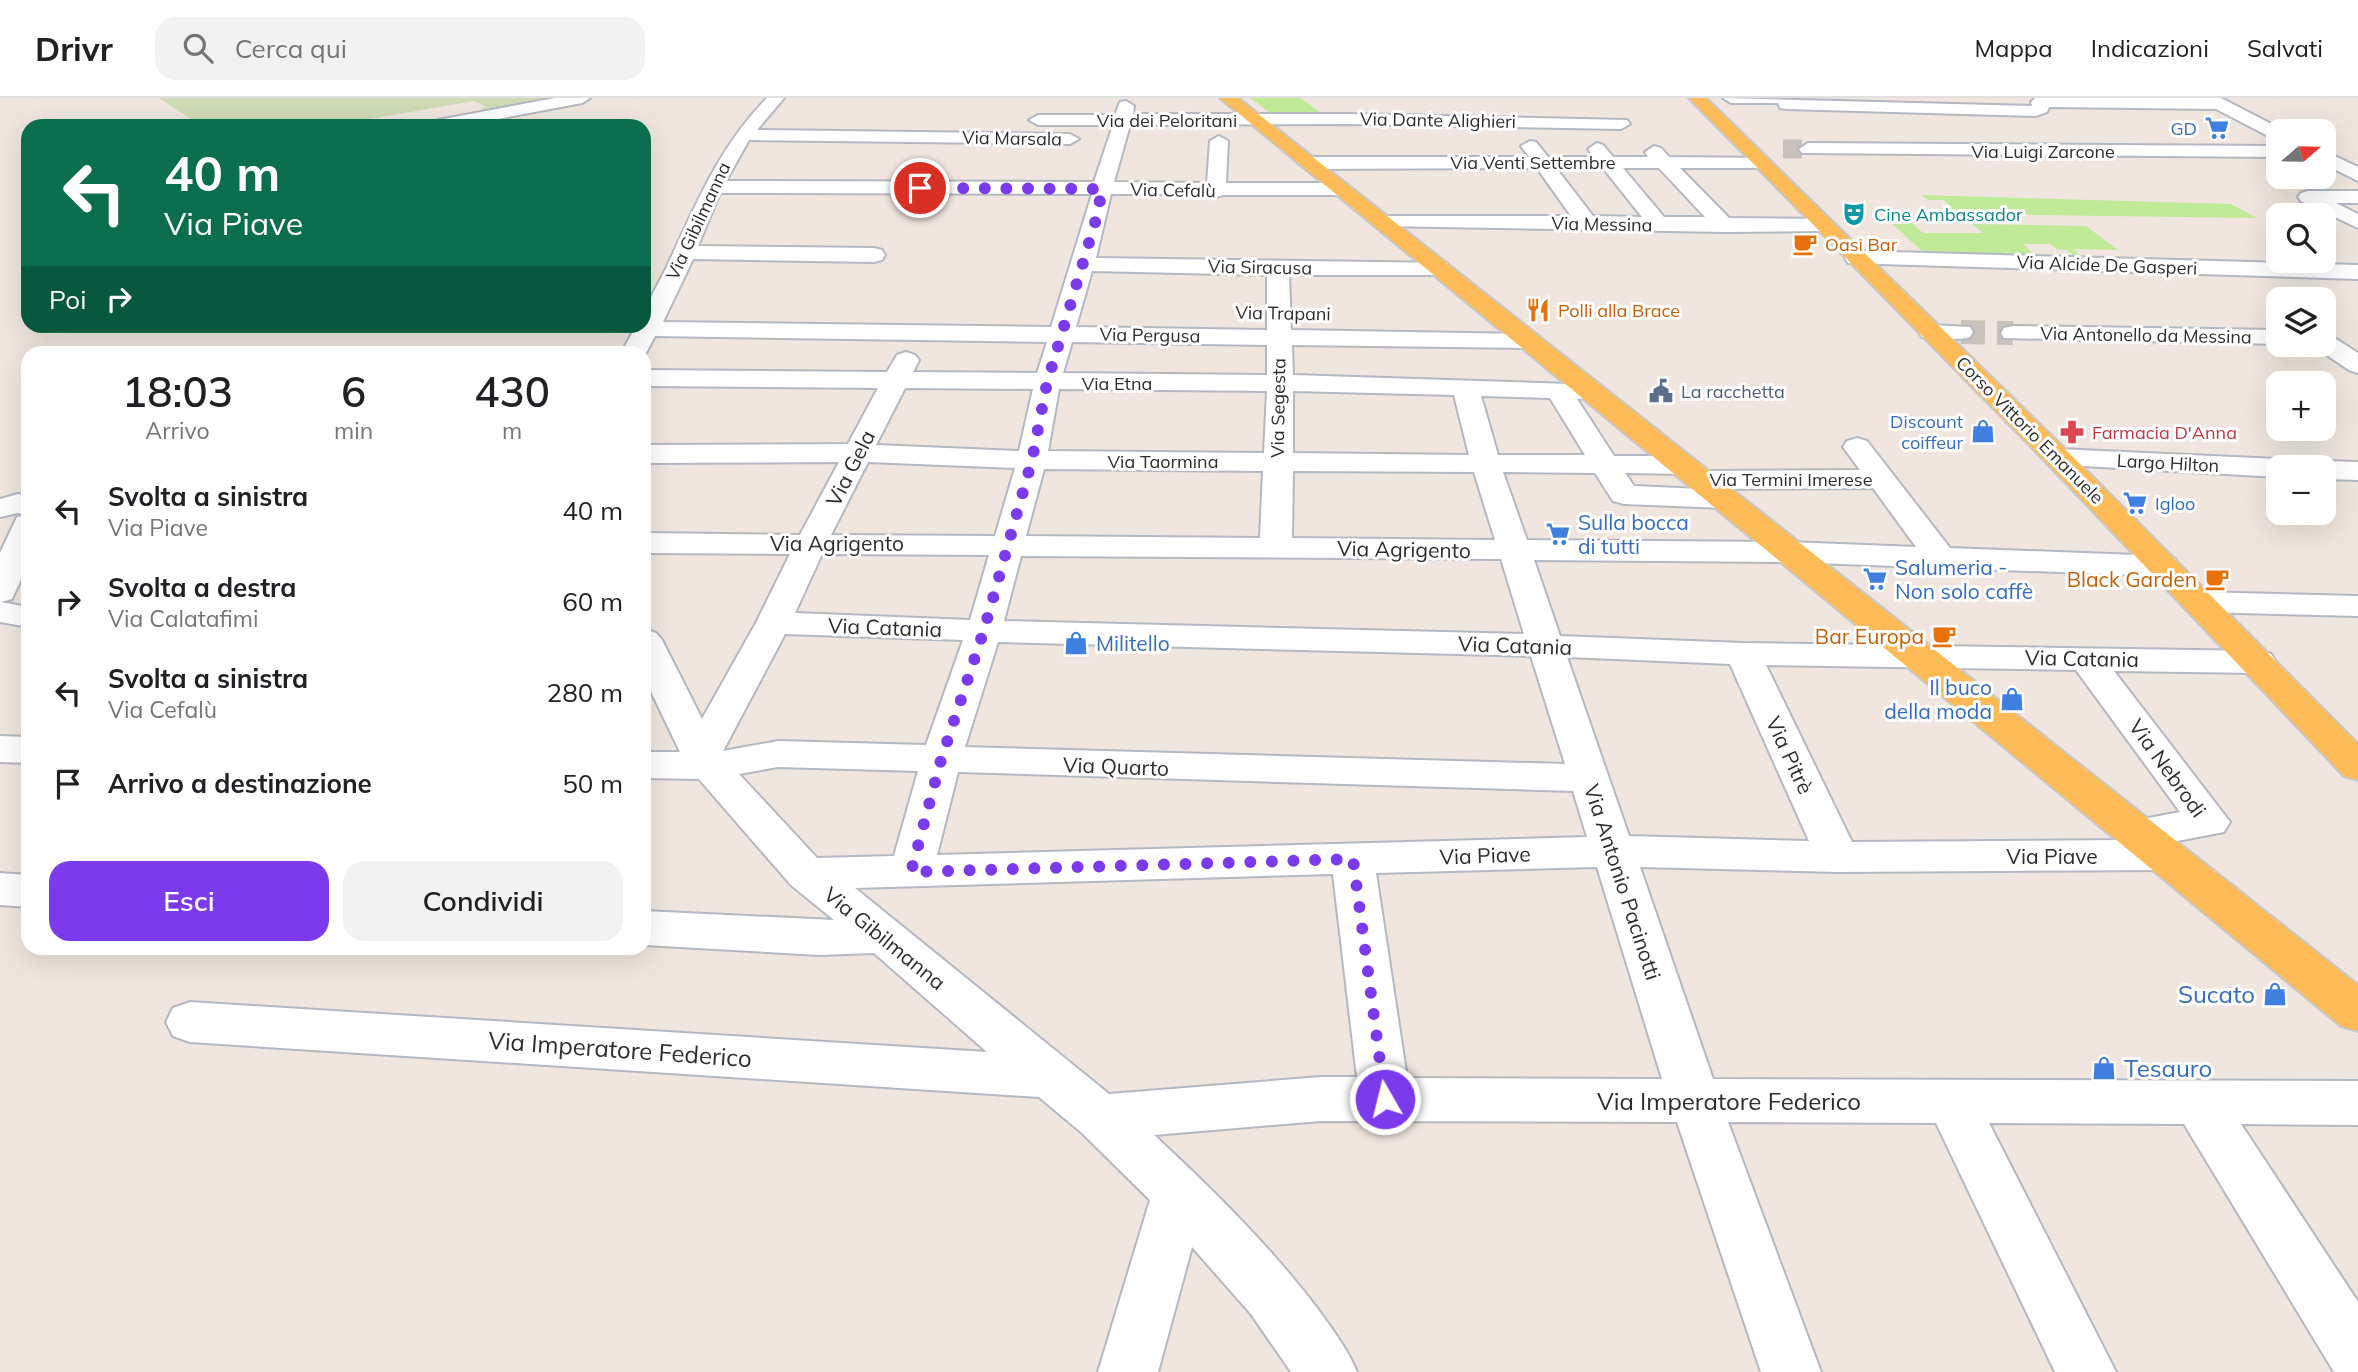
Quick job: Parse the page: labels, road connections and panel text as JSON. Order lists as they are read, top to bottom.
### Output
{
  "streets": {
    "main road": ["Corso Vittorio Emanuele"],
    "street": [
      "Via dei Peloritani",
      "Via Dante Alighieri",
      "Via Marsala",
      "Via Luigi Zarcone",
      "Via Venti Settembre",
      "Via Cefalù",
      "Via Gibilmanna",
      "Via Messina",
      "Via Alcide De Gasperi",
      "Via Siracusa",
      "Via Trapani",
      "Via Pergusa",
      "Via Antonello da Messina",
      "Via Etna",
      "Via Segesta",
      "Via Taormina",
      "Largo Hilton",
      "Via Gela",
      "Via Termini Imerese",
      "Via Agrigento",
      "Via Catania",
      "Via Pitrè",
      "Via Quarto",
      "Via Nebrodi",
      "Via Piave",
      "Via Antonio Pacinotti",
      "Via Imperatore Federico"
    ]
  },
  "crossings": [
    ["Via dei Peloritani", "Via Dante Alighieri"],
    ["Via dei Peloritani", "Via Marsala"],
    ["Via Marsala", "Via Gibilmanna"],
    ["Via Venti Settembre", "Corso Vittorio Emanuele"],
    ["Via Cefalù", "Via Gibilmanna"],
    ["Via Gibilmanna", "Via Pergusa"],
    ["Via Gibilmanna", "Via Gela"],
    ["Via Gibilmanna", "Via Quarto"],
    ["Via Gibilmanna", "Via Piave"],
    ["Via Gibilmanna", "Via Imperatore Federico"],
    ["Via Messina", "Corso Vittorio Emanuele"],
    ["Via Alcide De Gasperi", "Corso Vittorio Emanuele"],
    ["Via Siracusa", "Via Segesta"],
    ["Via Trapani", "Via Pergusa"],
    ["Via Trapani", "Via Segesta"],
    ["Via Pergusa", "Via Segesta"],
    ["Via Pergusa", "Via Gela"],
    ["Via Etna", "Via Segesta"],
    ["Via Etna", "Via Gela"],
    ["Via Etna", "Via Antonio Pacinotti"],
    ["Via Segesta", "Via Taormina"],
    ["Via Segesta", "Via Agrigento"],
    ["Corso Vittorio Emanuele", "Largo Hilton"],
    ["Corso Vittorio Emanuele", "Via Agrigento"],
    ["Corso Vittorio Emanuele", "Via Catania"],
    ["Via Taormina", "Via Gela"],
    ["Via Taormina", "Via Termini Imerese"],
    ["Via Taormina", "Via Antonio Pacinotti"],
    ["Via Gela", "Via Agrigento"],
    ["Via Gela", "Via Catania"],
    ["Via Gela", "Via Quarto"],
    ["Via Agrigento", "Via Antonio Pacinotti"],
    ["Via Catania", "Via Pitrè"],
    ["Via Catania", "Via Nebrodi"],
    ["Via Catania", "Via Antonio Pacinotti"],
    ["Via Pitrè", "Via Piave"],
    ["Via Quarto", "Via Antonio Pacinotti"],
    ["Via Nebrodi", "Via Piave"],
    ["Via Piave", "Via Antonio Pacinotti"],
    ["Via Antonio Pacinotti", "Via Imperatore Federico"]
  ],
  "places": {
    "supermarket": [
      "GD",
      "Igloo",
      "Sulla bocca di tutti",
      "Salumeria - Non solo caffè"
    ],
    "theatre": ["Cine Ambassador"],
    "cafe": ["Oasi Bar", "Black Garden", "Bar Europa"],
    "restaurant": ["Polli alla Brace"],
    "public building": ["La racchetta"],
    "shop": [
      "Discount coiffeur",
      "Militello",
      "Il buco della moda",
      "Sucato",
      "Tesauro"
    ],
    "pharmacy": ["Farmacia D'Anna"]
  },
  "north": "right",
  "page": {
    "header": "Drivr",
    "search": "Cerca qui",
    "nav": ["Mappa", "Indicazioni", "Salvati"],
    "map_buttons": ["+", "−"],
    "turn": ["40 m", "Via Piave"],
    "then": "Poi",
    "eta": [
      "18:03",
      "Arrivo",
      "6",
      "min",
      "430",
      "m"
    ],
    "list": [
      {
        "name": "Svolta a sinistra",
        "note": "Via Piave",
        "value": "40 m"
      },
      {
        "name": "Svolta a destra",
        "note": "Via Calatafimi",
        "value": "60 m"
      },
      {
        "name": "Svolta a sinistra",
        "note": "Via Cefalù",
        "value": "280 m"
      },
      {
        "name": "Arrivo a destinazione",
        "value": "50 m"
      }
    ],
    "buttons": ["Esci", "Condividi"]
  }
}
